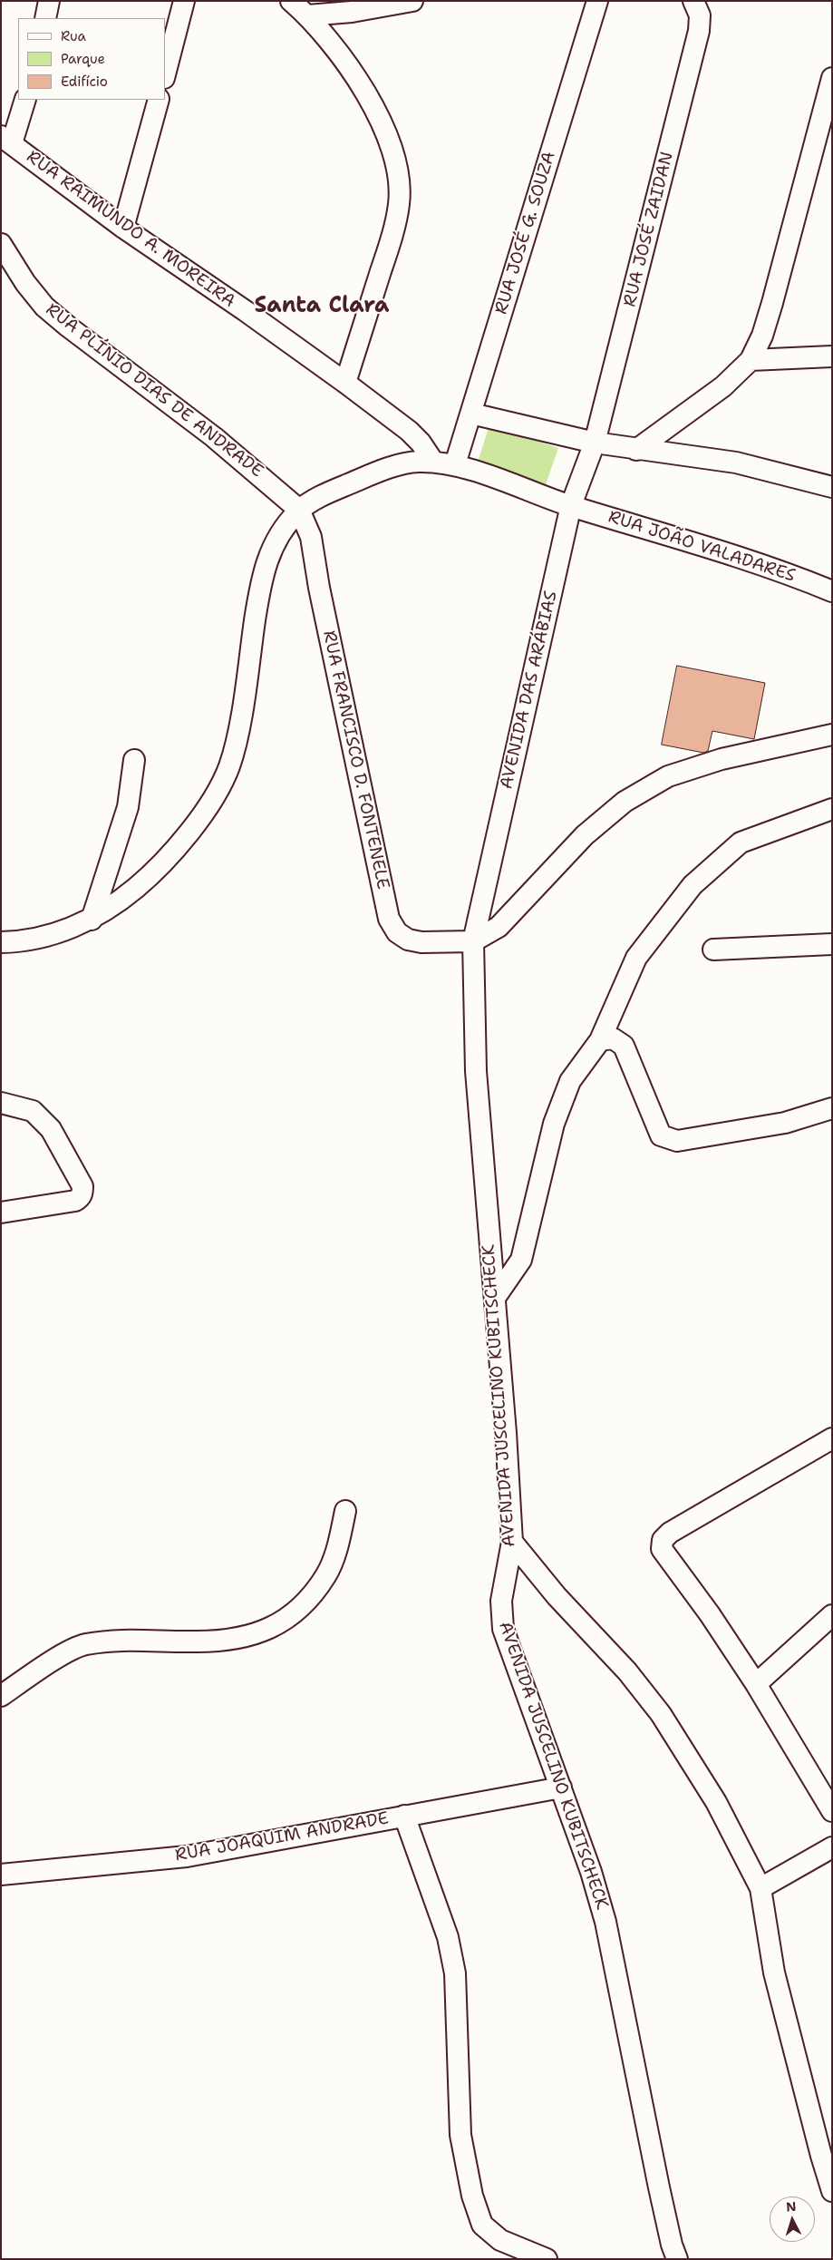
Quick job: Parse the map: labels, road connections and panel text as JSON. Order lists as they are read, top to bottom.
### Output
{
  "streets": {
    "street": [
      "RUA RAIMUNDO A. MOREIRA",
      "RUA JOSÉ ZAIDAN",
      "RUA JOSÉ G. SOUZA",
      "RUA PLÍNIO DIAS DE ANDRADE",
      "RUA JOÃO VALADARES",
      "AVENIDA DAS ARÁBIAS",
      "RUA FRANCISCO D. FONTENELE",
      "AVENIDA JUSCELINO KUBITSCHECK",
      "RUA JOAQUIM ANDRADE"
    ]
  },
  "crossings": [
    ["RUA JOSÉ ZAIDAN", "AVENIDA DAS ARÁBIAS"],
    ["RUA PLÍNIO DIAS DE ANDRADE", "RUA FRANCISCO D. FONTENELE"],
    ["RUA JOÃO VALADARES", "AVENIDA DAS ARÁBIAS"],
    ["AVENIDA DAS ARÁBIAS", "RUA FRANCISCO D. FONTENELE"],
    ["AVENIDA DAS ARÁBIAS", "AVENIDA JUSCELINO KUBITSCHECK"],
    ["RUA FRANCISCO D. FONTENELE", "AVENIDA JUSCELINO KUBITSCHECK"],
    ["AVENIDA JUSCELINO KUBITSCHECK", "RUA JOAQUIM ANDRADE"]
  ],
  "districts": ["Santa Clara"],
  "legend": ["Rua", "Parque", "Edifício"],
  "north": "top"
}
